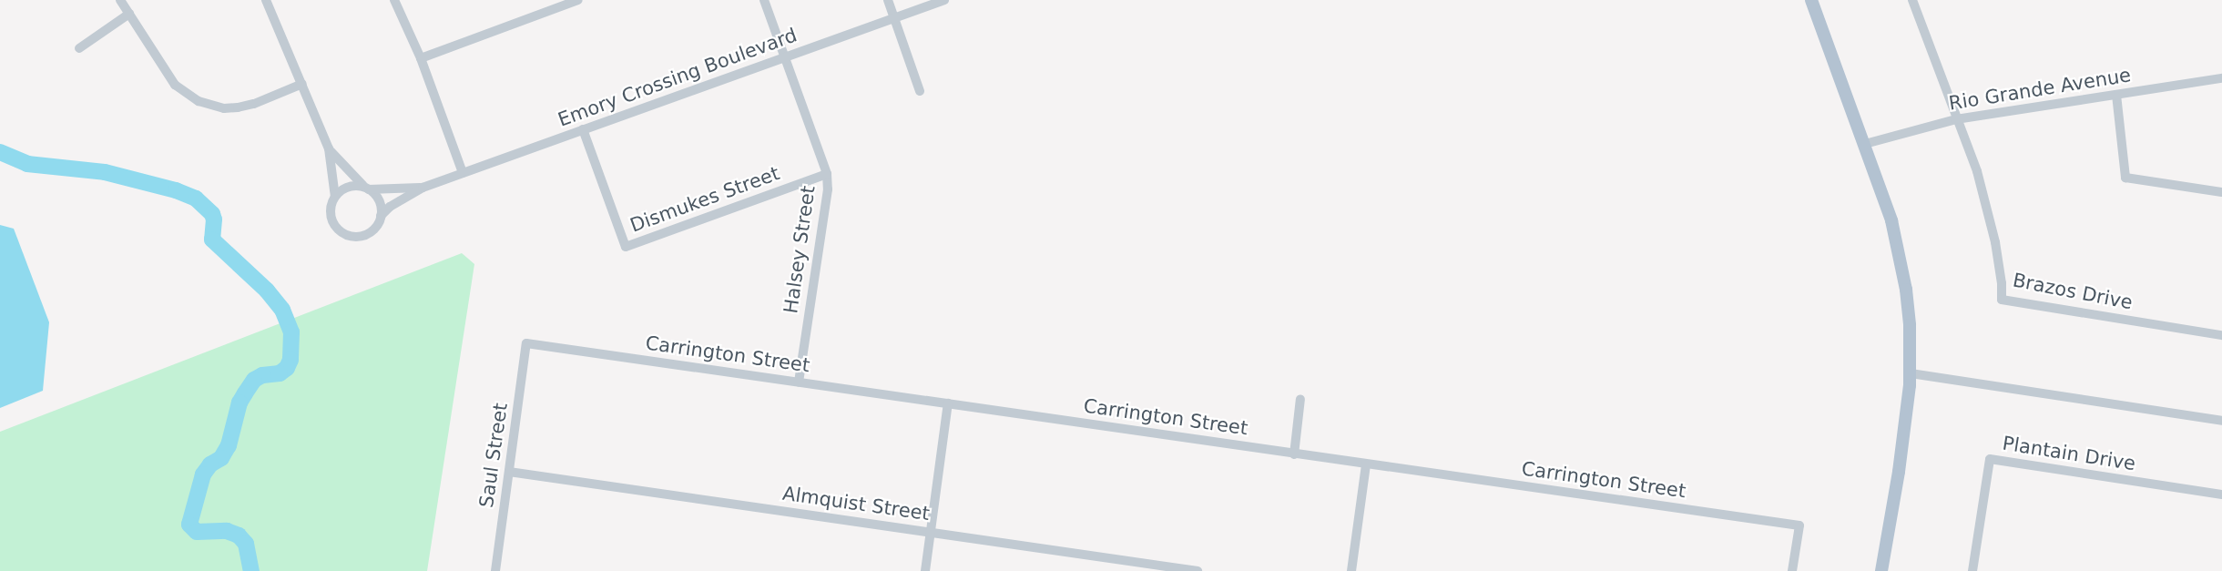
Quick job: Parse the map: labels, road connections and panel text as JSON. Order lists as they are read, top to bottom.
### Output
{
  "streets": {
    "street": [
      "Emory Crossing Boulevard",
      "Rio Grande Avenue",
      "Dismukes Street",
      "Halsey Street",
      "Brazos Drive",
      "Carrington Street",
      "Plantain Drive",
      "Saul Street",
      "Almquist Street"
    ]
  },
  "crossings": [
    ["Emory Crossing Boulevard", "Dismukes Street"],
    ["Emory Crossing Boulevard", "Halsey Street"],
    ["Rio Grande Avenue", "Brazos Drive"],
    ["Dismukes Street", "Halsey Street"],
    ["Halsey Street", "Carrington Street"],
    ["Carrington Street", "Saul Street"],
    ["Saul Street", "Almquist Street"]
  ]
}
